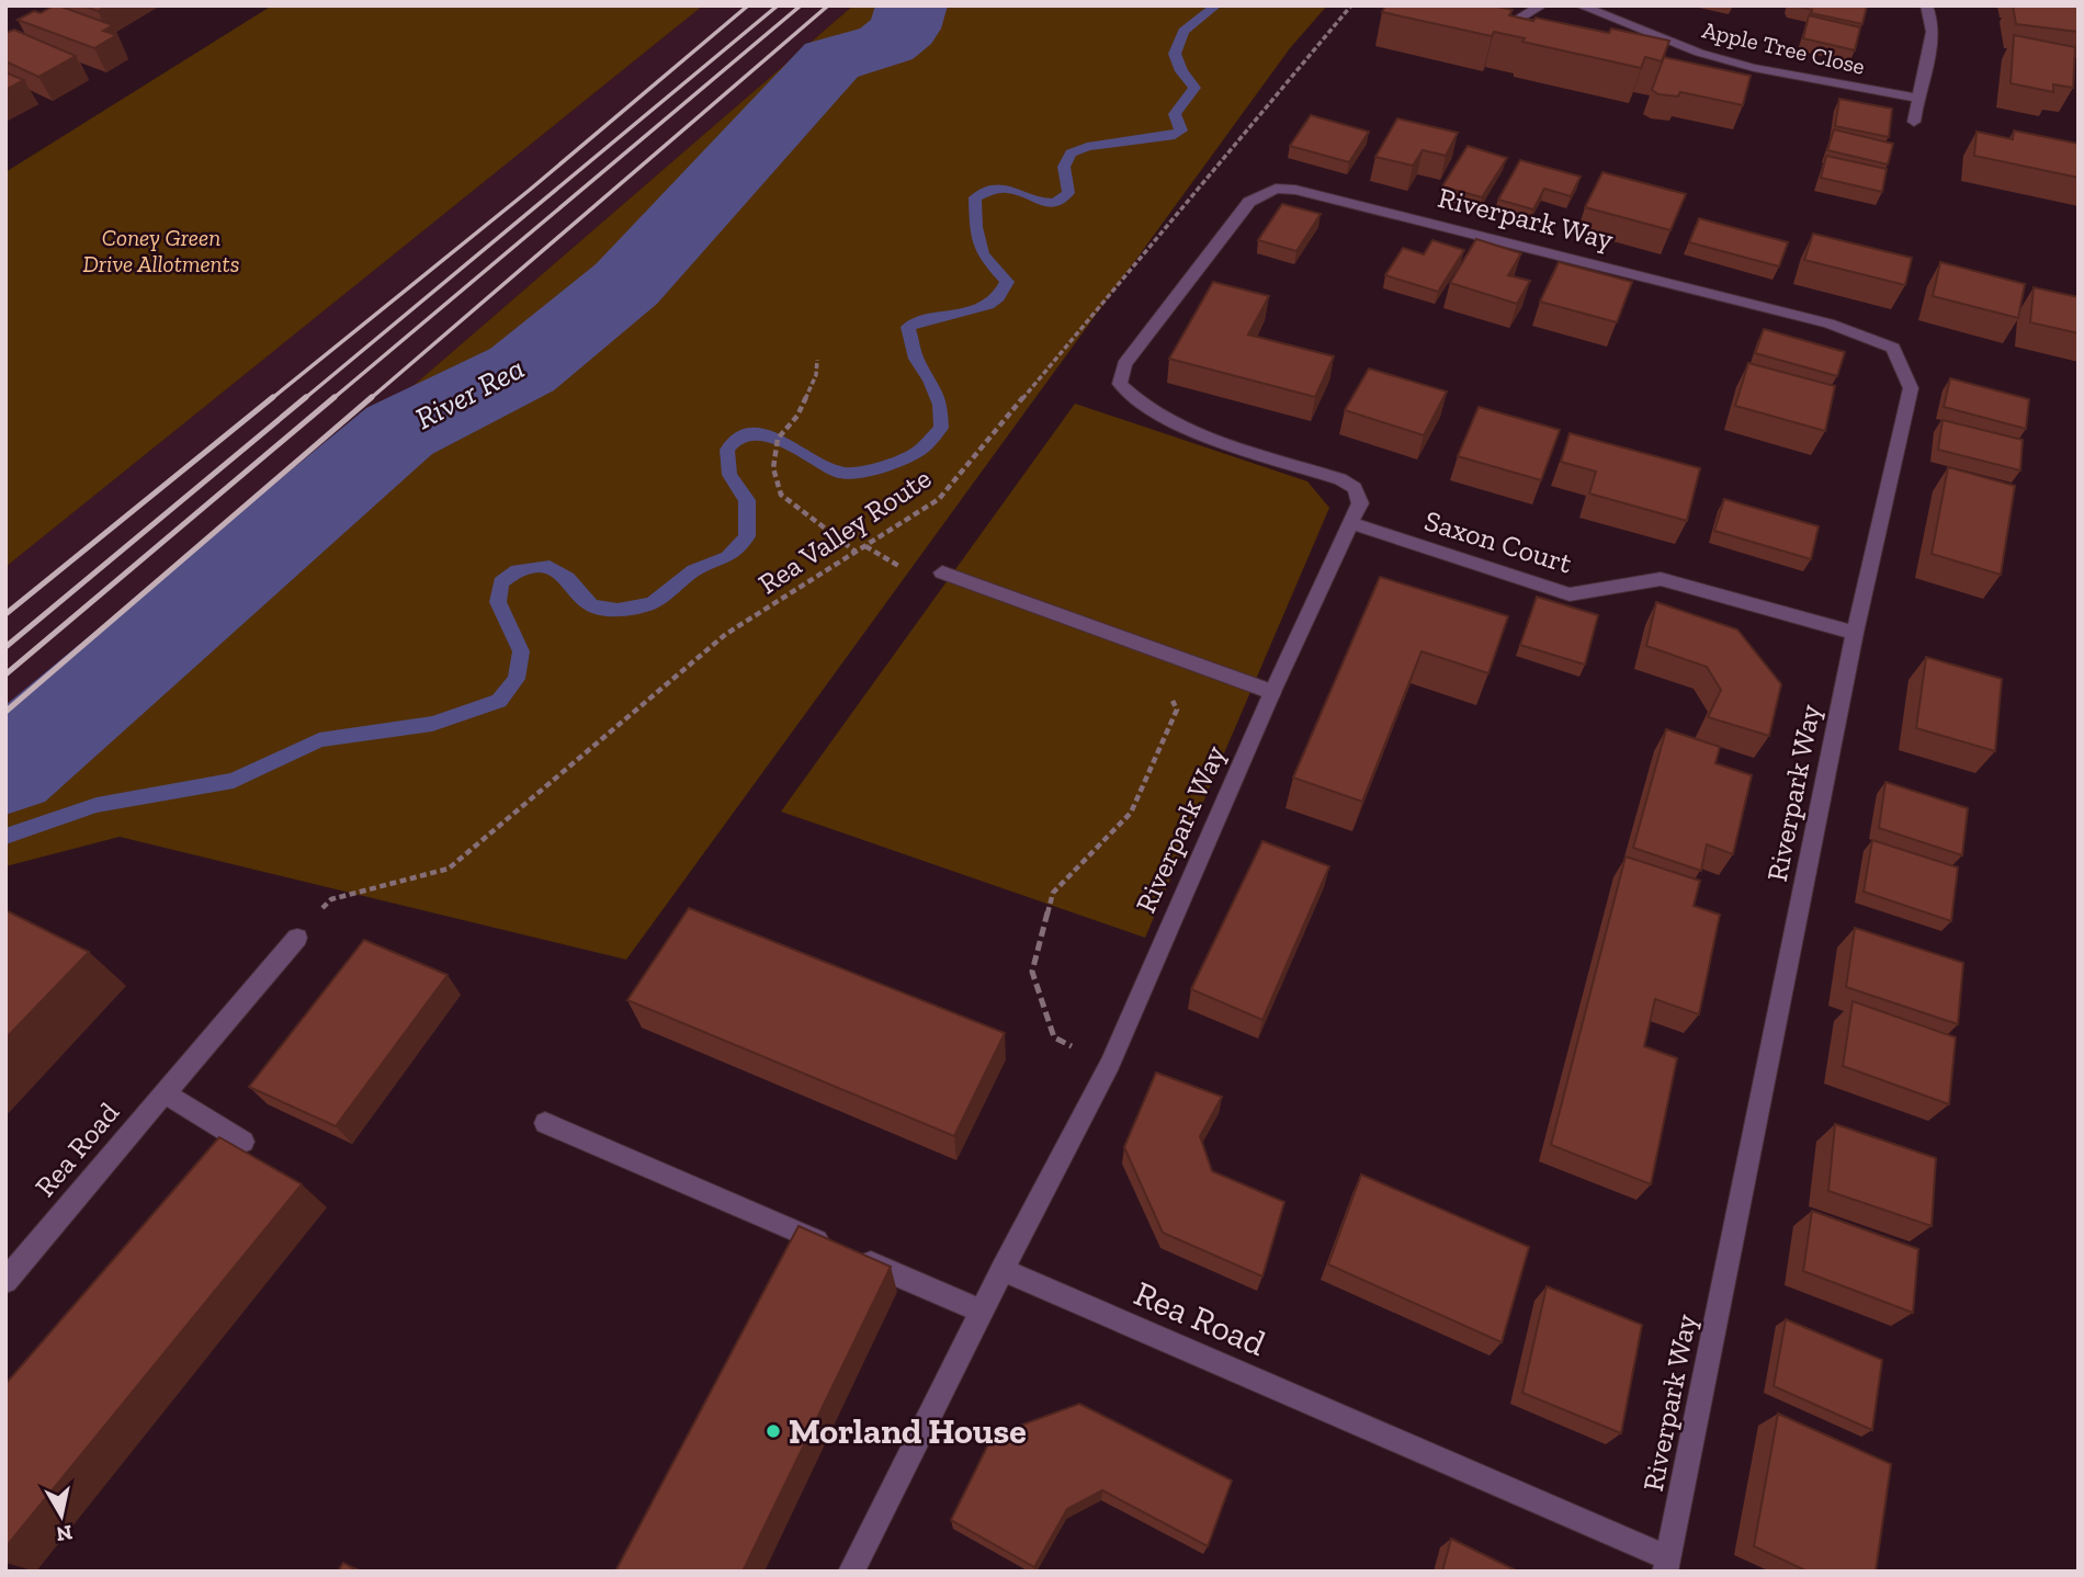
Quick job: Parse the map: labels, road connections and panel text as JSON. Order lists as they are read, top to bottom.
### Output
{
  "streets": {
    "street": [
      "Apple Tree Close",
      "Riverpark Way",
      "Saxon Court",
      "Rea Road"
    ],
    "path": ["Rea Valley Route"]
  },
  "crossings": [
    ["Riverpark Way", "Saxon Court"],
    ["Riverpark Way", "Rea Road"],
    ["Rea Valley Route", "Rea Road"]
  ],
  "water": ["River Rea"],
  "parks": ["Coney Green Drive Allotments"],
  "places": ["Morland House"],
  "north": "bottom"
}
